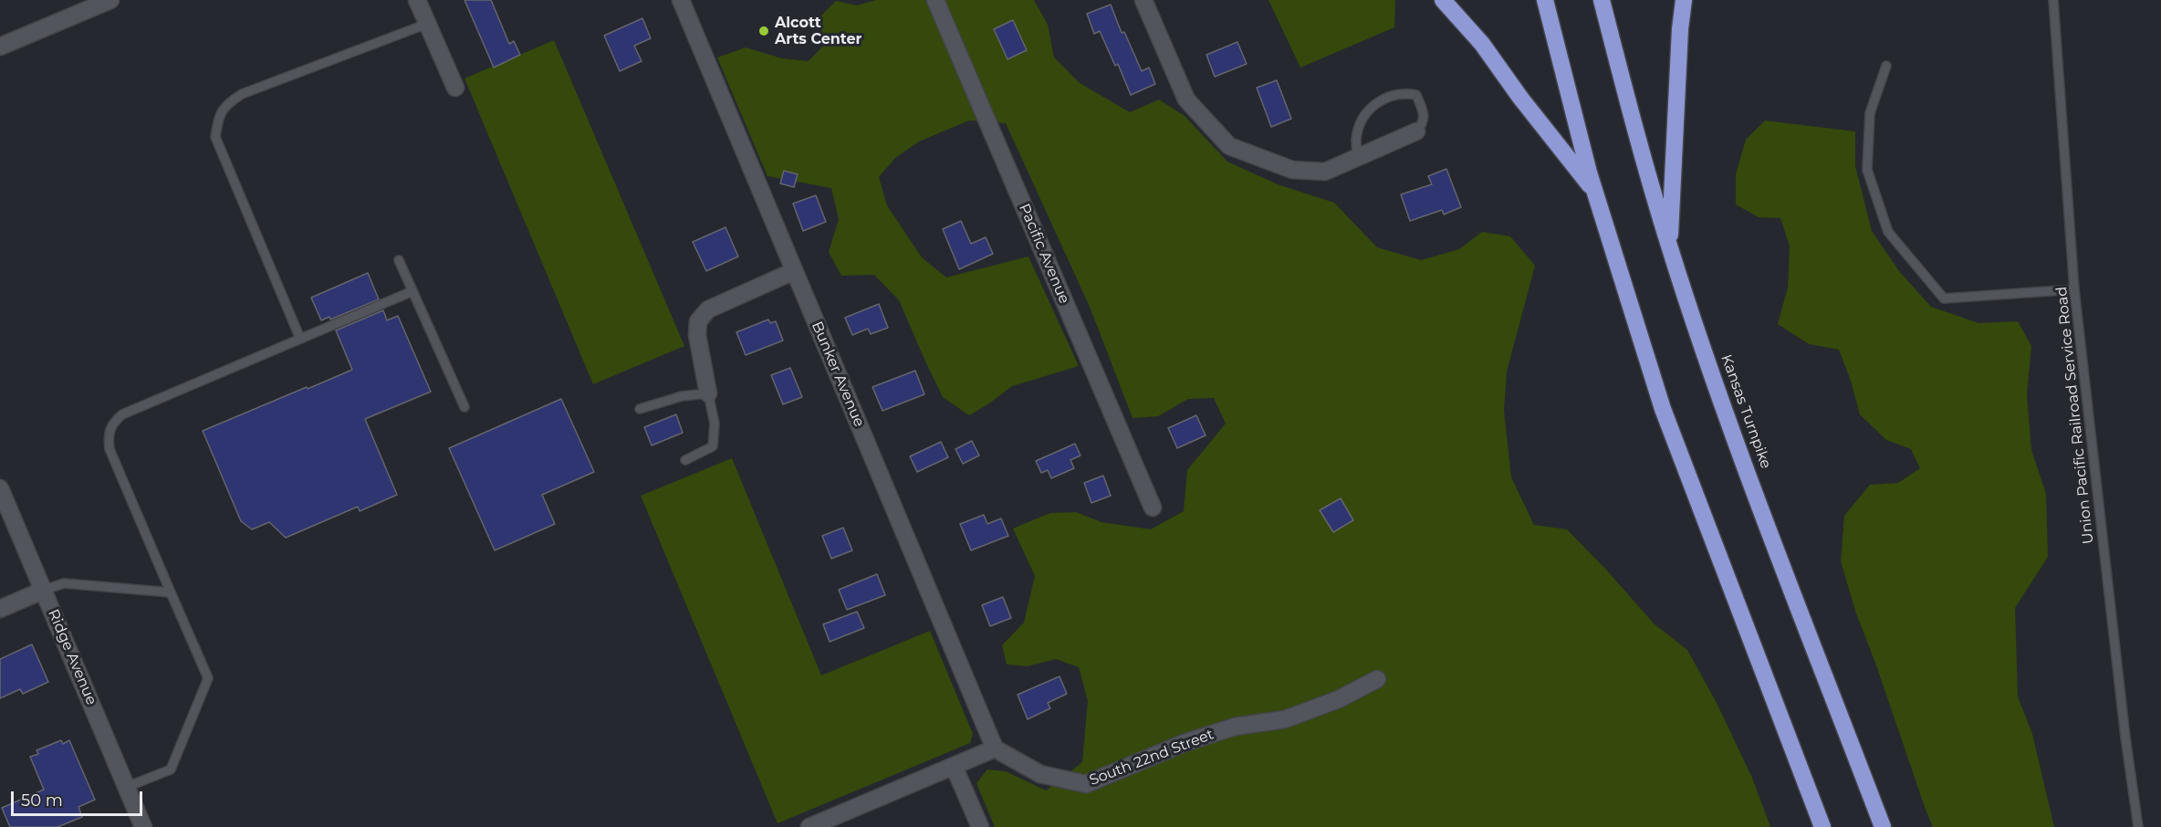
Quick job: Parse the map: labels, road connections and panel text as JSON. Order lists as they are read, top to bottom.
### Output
{
  "streets": {
    "highway": ["Kansas Turnpike"],
    "street": [
      "Pacific Avenue",
      "Bunker Avenue",
      "Ridge Avenue",
      "South 22nd Street"
    ],
    "lane": ["Union Pacific Railroad Service Road"]
  },
  "crossings": [
    ["Bunker Avenue", "South 22nd Street"]
  ],
  "places": ["Alcott Arts Center"],
  "scale_bar": "50 m"
}
